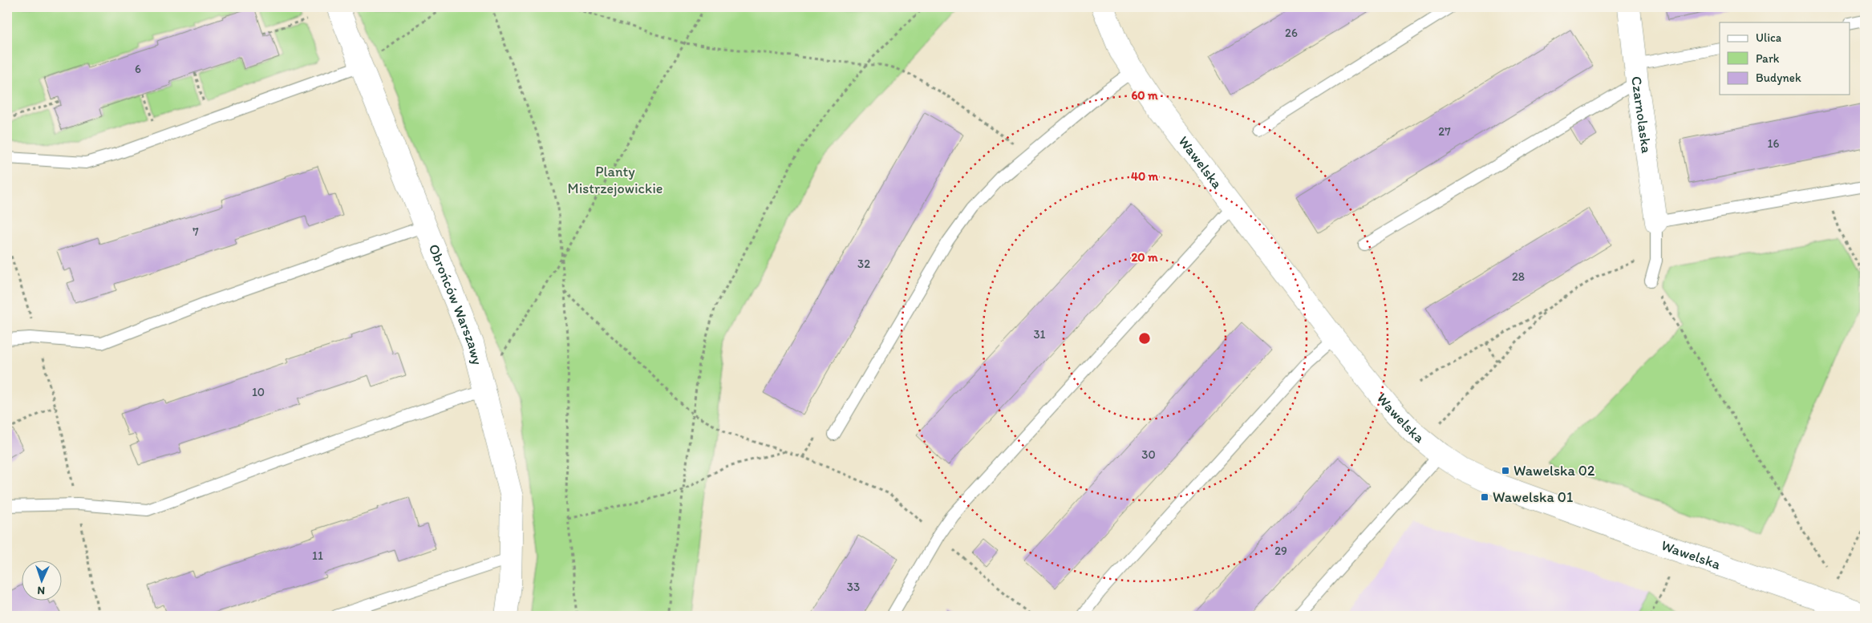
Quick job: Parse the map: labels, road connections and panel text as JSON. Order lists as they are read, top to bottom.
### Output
{
  "streets": {
    "street": ["Czarnolaska", "Wawelska", "Obrońców Warszawy"]
  },
  "parks": ["Planty Mistrzejowickie"],
  "places": {
    "transit": ["Wawelska 02", "Wawelska 01"]
  },
  "house_numbers": [
    "26",
    "6",
    "27",
    "16",
    "7",
    "32",
    "28",
    "31",
    "10",
    "30",
    "29",
    "11",
    "33"
  ],
  "legend": ["Ulica", "Park", "Budynek"],
  "north": "bottom",
  "rings": ["60 m", "40 m", "20 m"]
}
